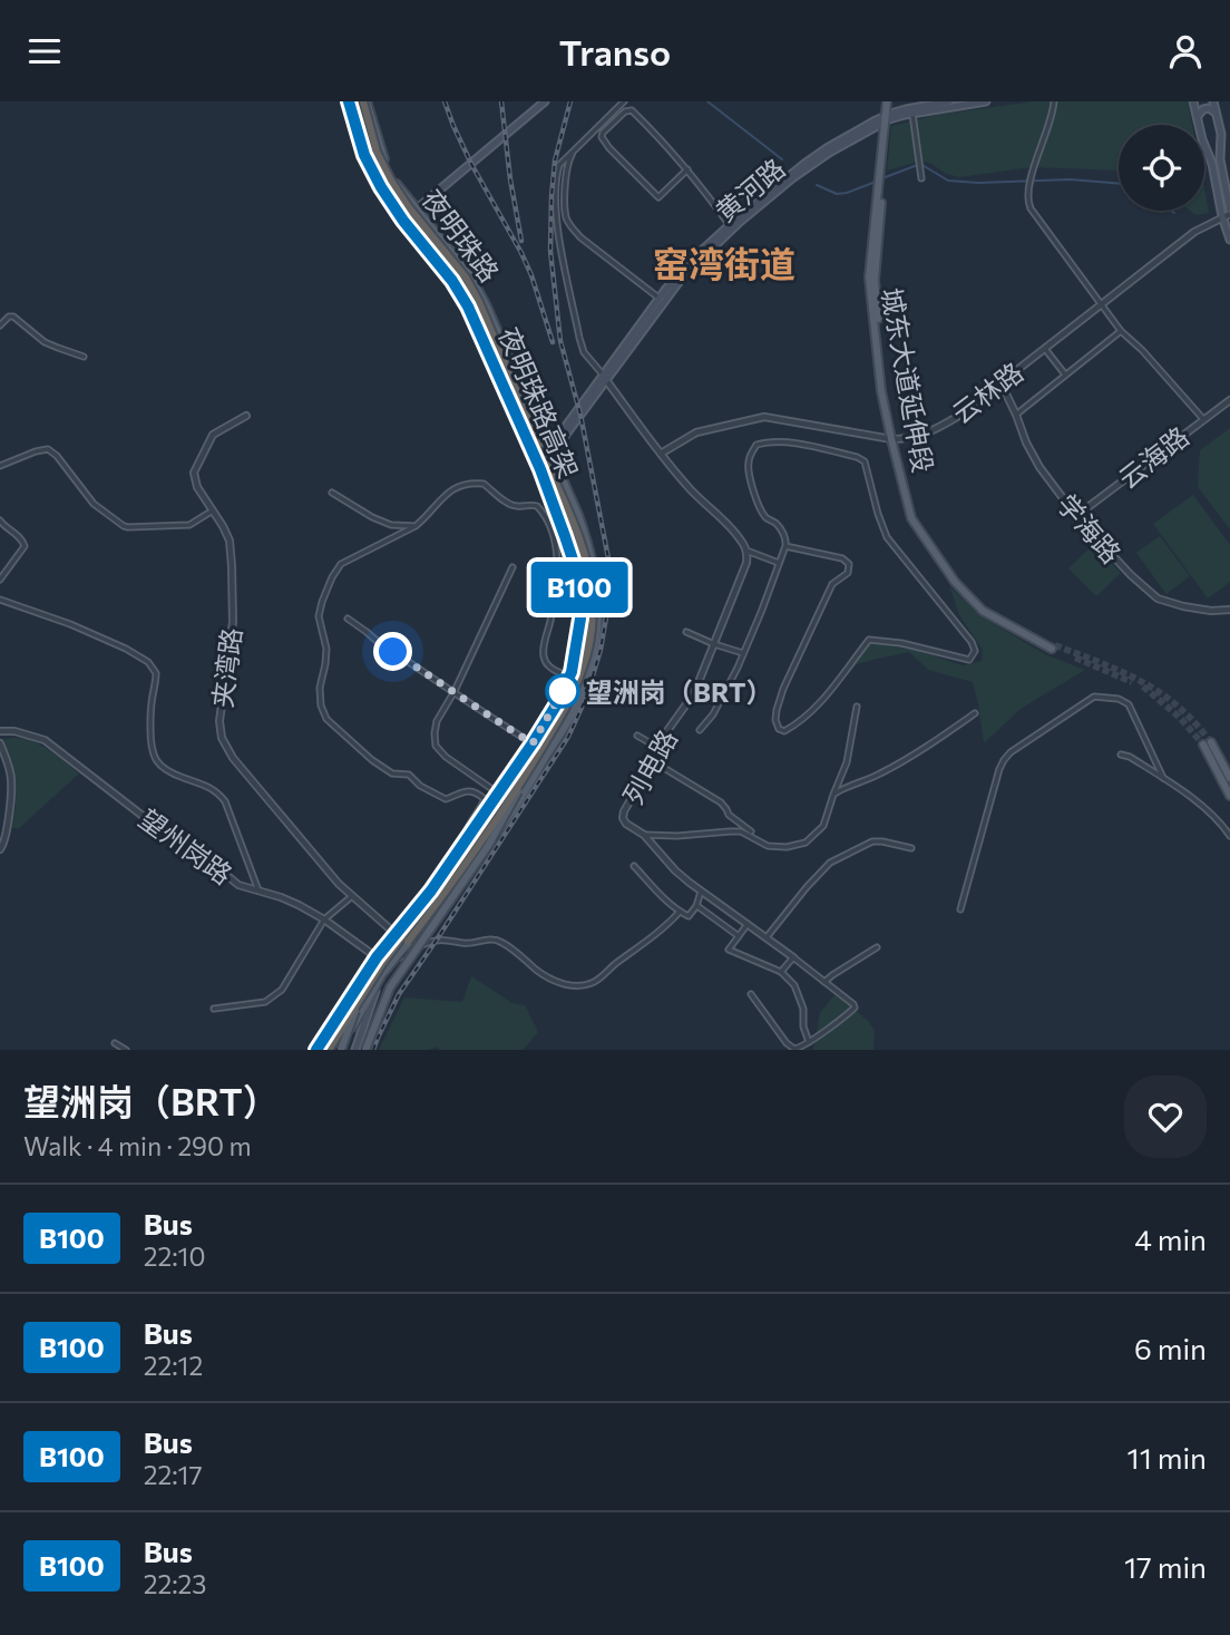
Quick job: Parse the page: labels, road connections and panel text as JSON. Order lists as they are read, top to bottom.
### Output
{
  "streets": {
    "highway": ["夜明珠路高架"],
    "main road": ["黄河路", "夜明珠路", "城东大道延伸段"],
    "street": [
      "云林路",
      "云海路",
      "学海路",
      "夹湾路",
      "列电路",
      "望州岗路"
    ]
  },
  "crossings": [
    ["黄河路", "夜明珠路"],
    ["黄河路", "城东大道延伸段"],
    ["夜明珠路", "夜明珠路高架"],
    ["夜明珠路", "夹湾路"],
    ["夜明珠路", "望州岗路"],
    ["城东大道延伸段", "云林路"],
    ["云林路", "学海路"],
    ["云海路", "学海路"]
  ],
  "districts": ["窑湾街道"],
  "places": ["望洲岗（BRT）"],
  "lines": ["bus line B100"],
  "page": {
    "header": "Transo",
    "on_map": "B100",
    "heading": ["望洲岗（BRT）", "Walk · 4 min · 290 m"],
    "list": [
      {
        "mark": "B100",
        "name": "Bus",
        "note": "22:10",
        "value": "4 min"
      },
      {
        "mark": "B100",
        "name": "Bus",
        "note": "22:12",
        "value": "6 min"
      },
      {
        "mark": "B100",
        "name": "Bus",
        "note": "22:17",
        "value": "11 min"
      },
      {
        "mark": "B100",
        "name": "Bus",
        "note": "22:23",
        "value": "17 min"
      }
    ]
  }
}
